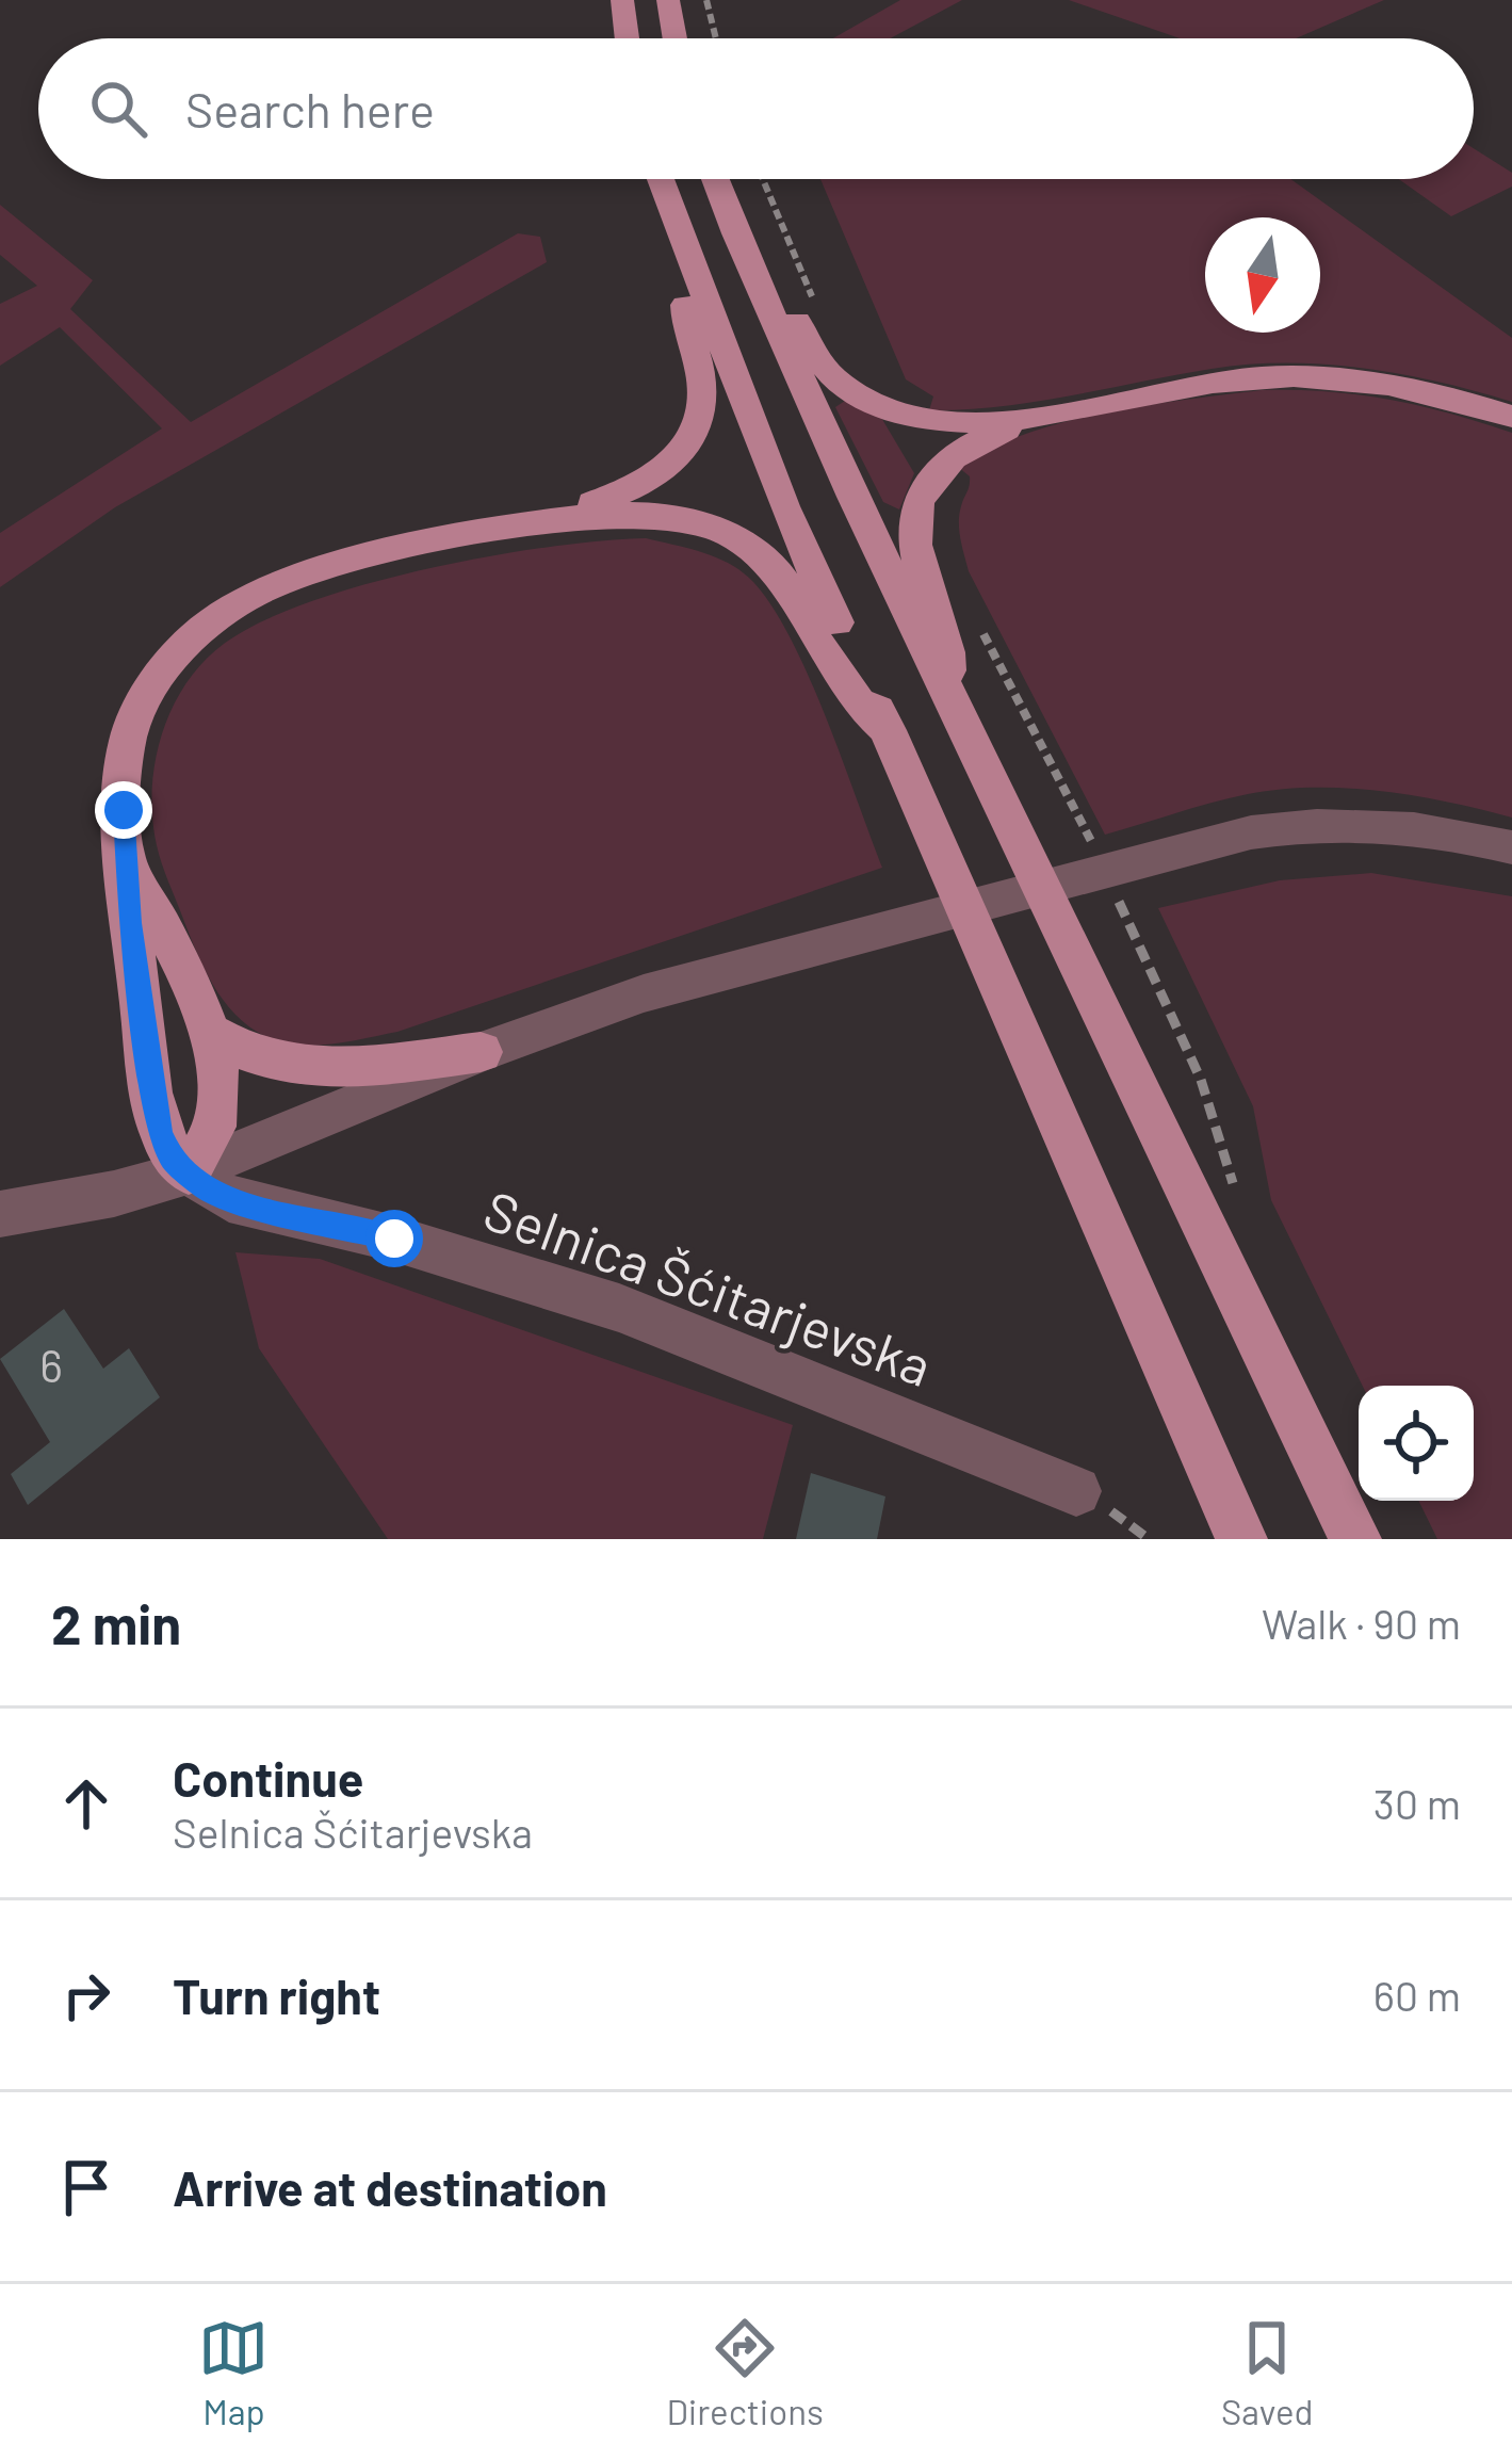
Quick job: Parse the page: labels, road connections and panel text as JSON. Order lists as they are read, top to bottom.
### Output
{
  "streets": {
    "street": ["Selnica Šćitarjevska"]
  },
  "house_numbers": ["6"],
  "north": "bottom",
  "page": {
    "search": "Search here",
    "heading": ["2 min", "Walk · 90 m"],
    "list": [
      ["Continue", "Selnica Šćitarjevska", "30 m"],
      ["Turn right", "60 m"],
      "Arrive at destination"
    ],
    "nav": ["Map", "Directions", "Saved"]
  }
}
